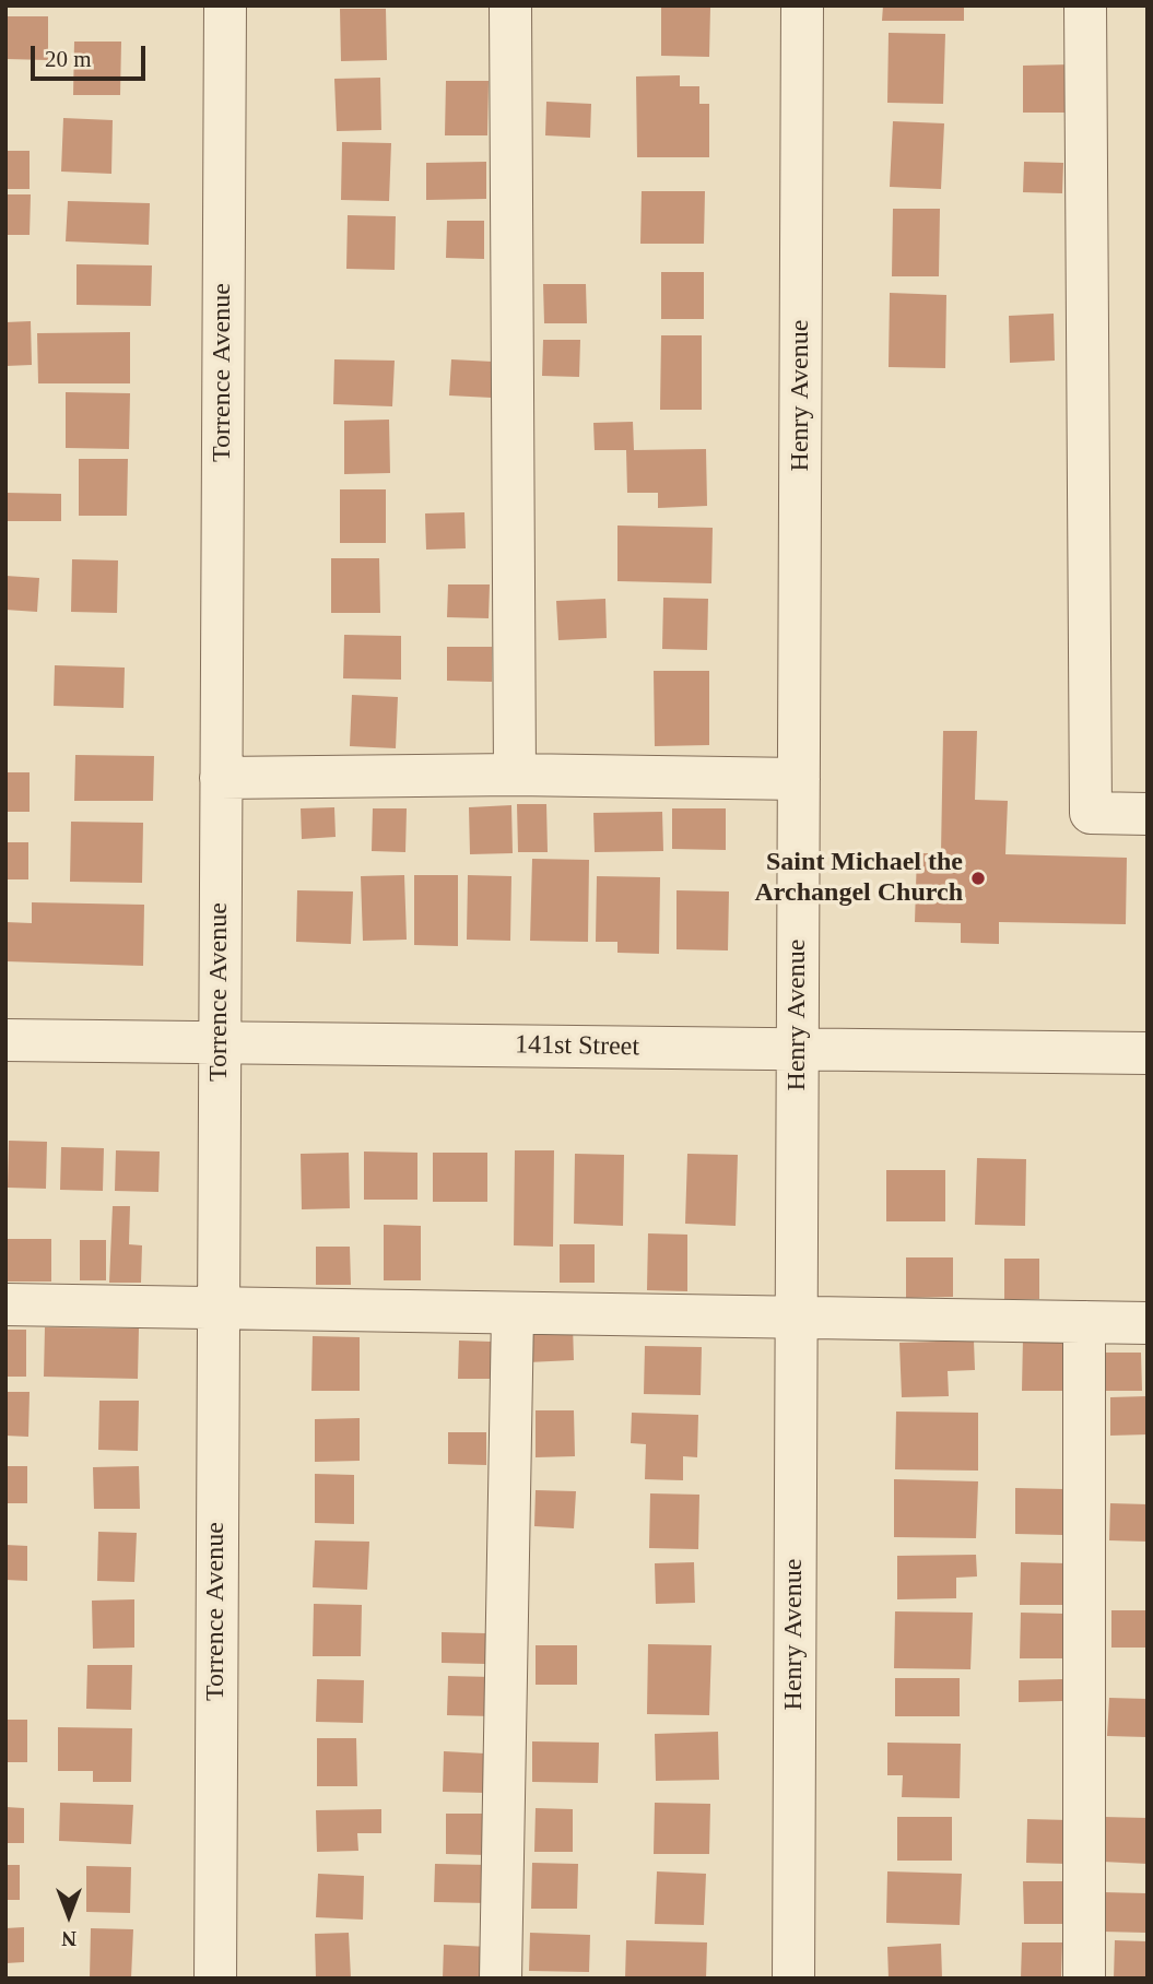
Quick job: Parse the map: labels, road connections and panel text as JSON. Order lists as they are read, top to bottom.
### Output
{
  "streets": {
    "street": ["Torrence Avenue", "Henry Avenue", "141st Street"]
  },
  "crossings": [
    ["Torrence Avenue", "141st Street"],
    ["Henry Avenue", "141st Street"]
  ],
  "places": ["Saint Michael the Archangel Church"],
  "scale_bar": "20 m",
  "north": "bottom"
}
